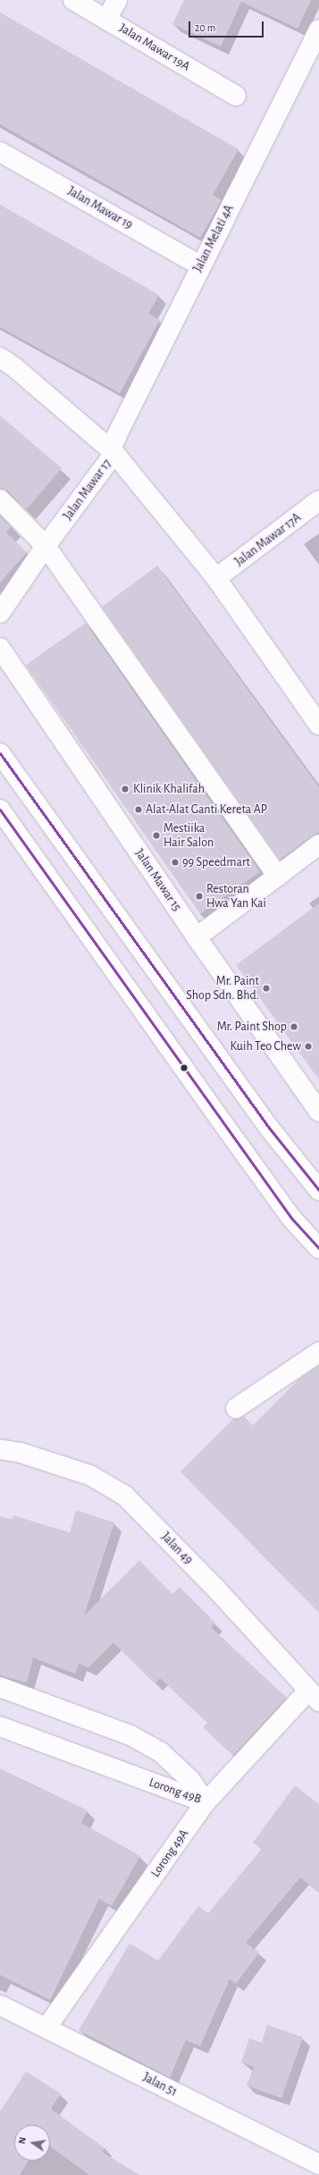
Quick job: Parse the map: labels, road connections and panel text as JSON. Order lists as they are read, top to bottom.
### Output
{
  "streets": {
    "street": [
      "Jalan Mawar 19A",
      "Jalan Mawar 19",
      "Jalan Melati 4A",
      "Jalan Mawar 17",
      "Jalan Mawar 17A",
      "Jalan Mawar 15",
      "Jalan 49",
      "Lorong 49B",
      "Lorong 49A",
      "Jalan 51"
    ]
  },
  "crossings": [
    ["Jalan Mawar 19", "Jalan Melati 4A"],
    ["Jalan Melati 4A", "Jalan Mawar 17"],
    ["Jalan 49", "Lorong 49A"],
    ["Lorong 49B", "Lorong 49A"],
    ["Lorong 49A", "Jalan 51"]
  ],
  "places": [
    "Klinik Khalifah",
    "Alat-Alat Ganti Kereta AP",
    "Mestiika Hair Salon",
    "99 Speedmart",
    "Restoran Hwa Yan Kai",
    "Mr. Paint Shop Sdn. Bhd.",
    "Mr. Paint Shop",
    "Kuih Teo Chew"
  ],
  "scale_bar": "20 m",
  "north": "left"
}
